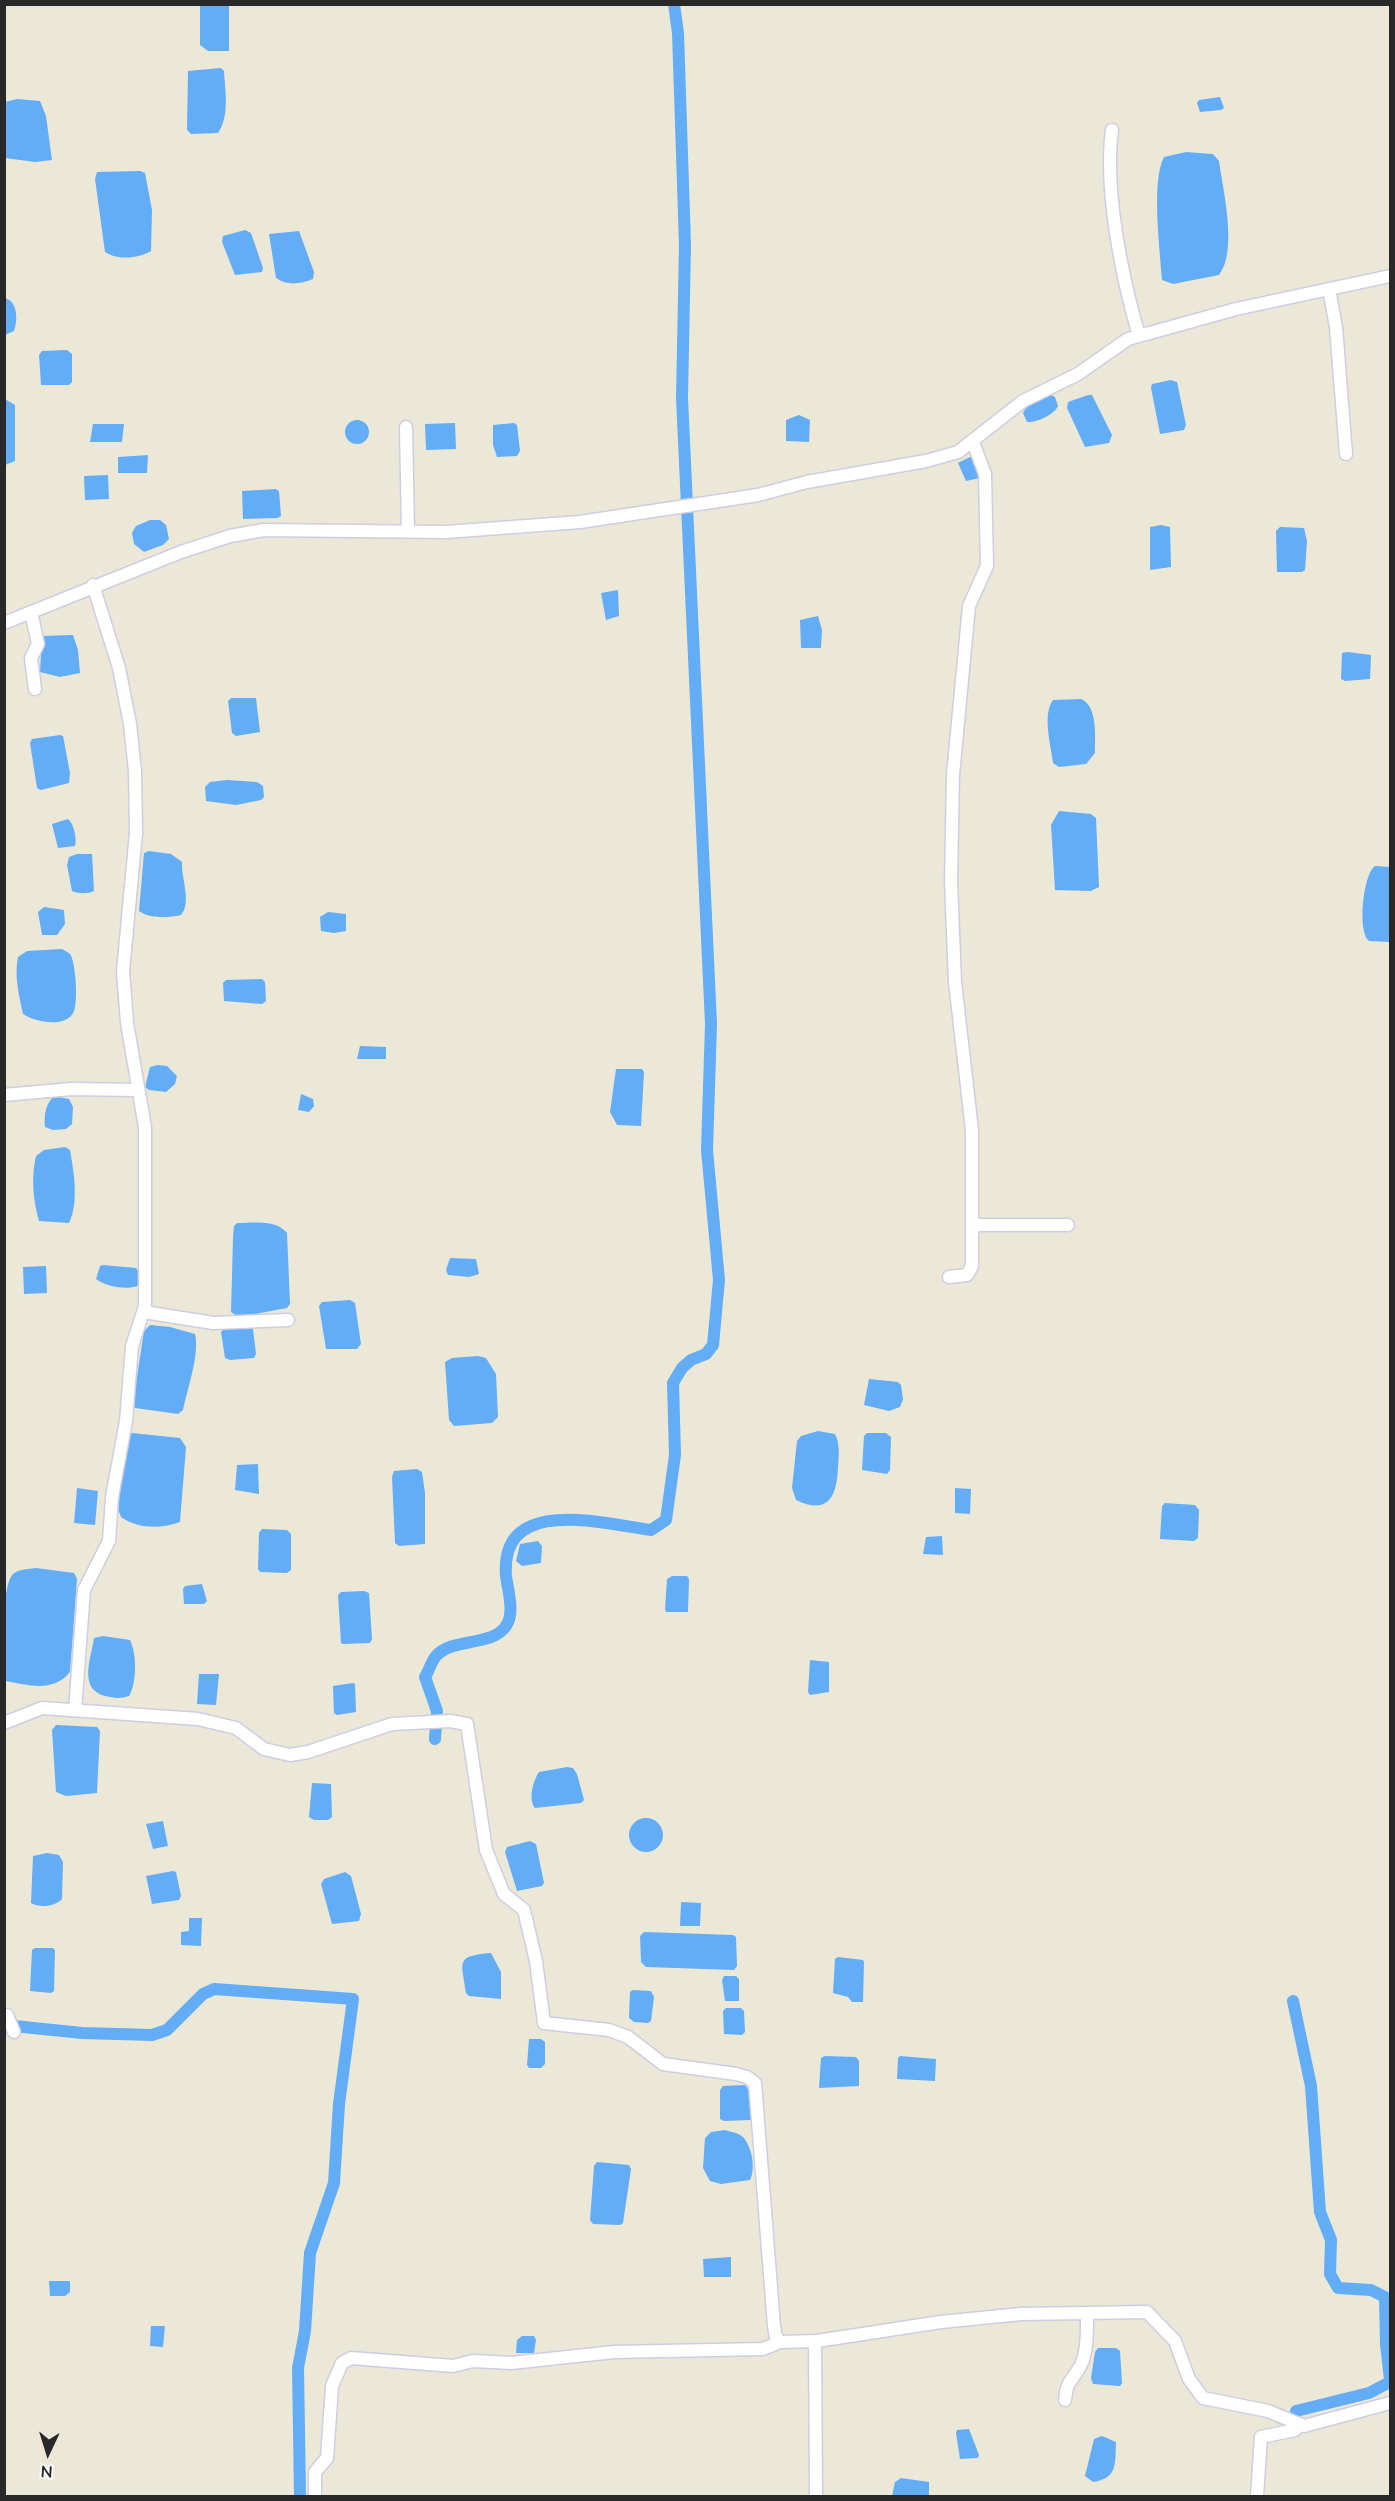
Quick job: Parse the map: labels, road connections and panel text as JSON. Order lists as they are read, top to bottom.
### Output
{
  "north": "bottom"
}
